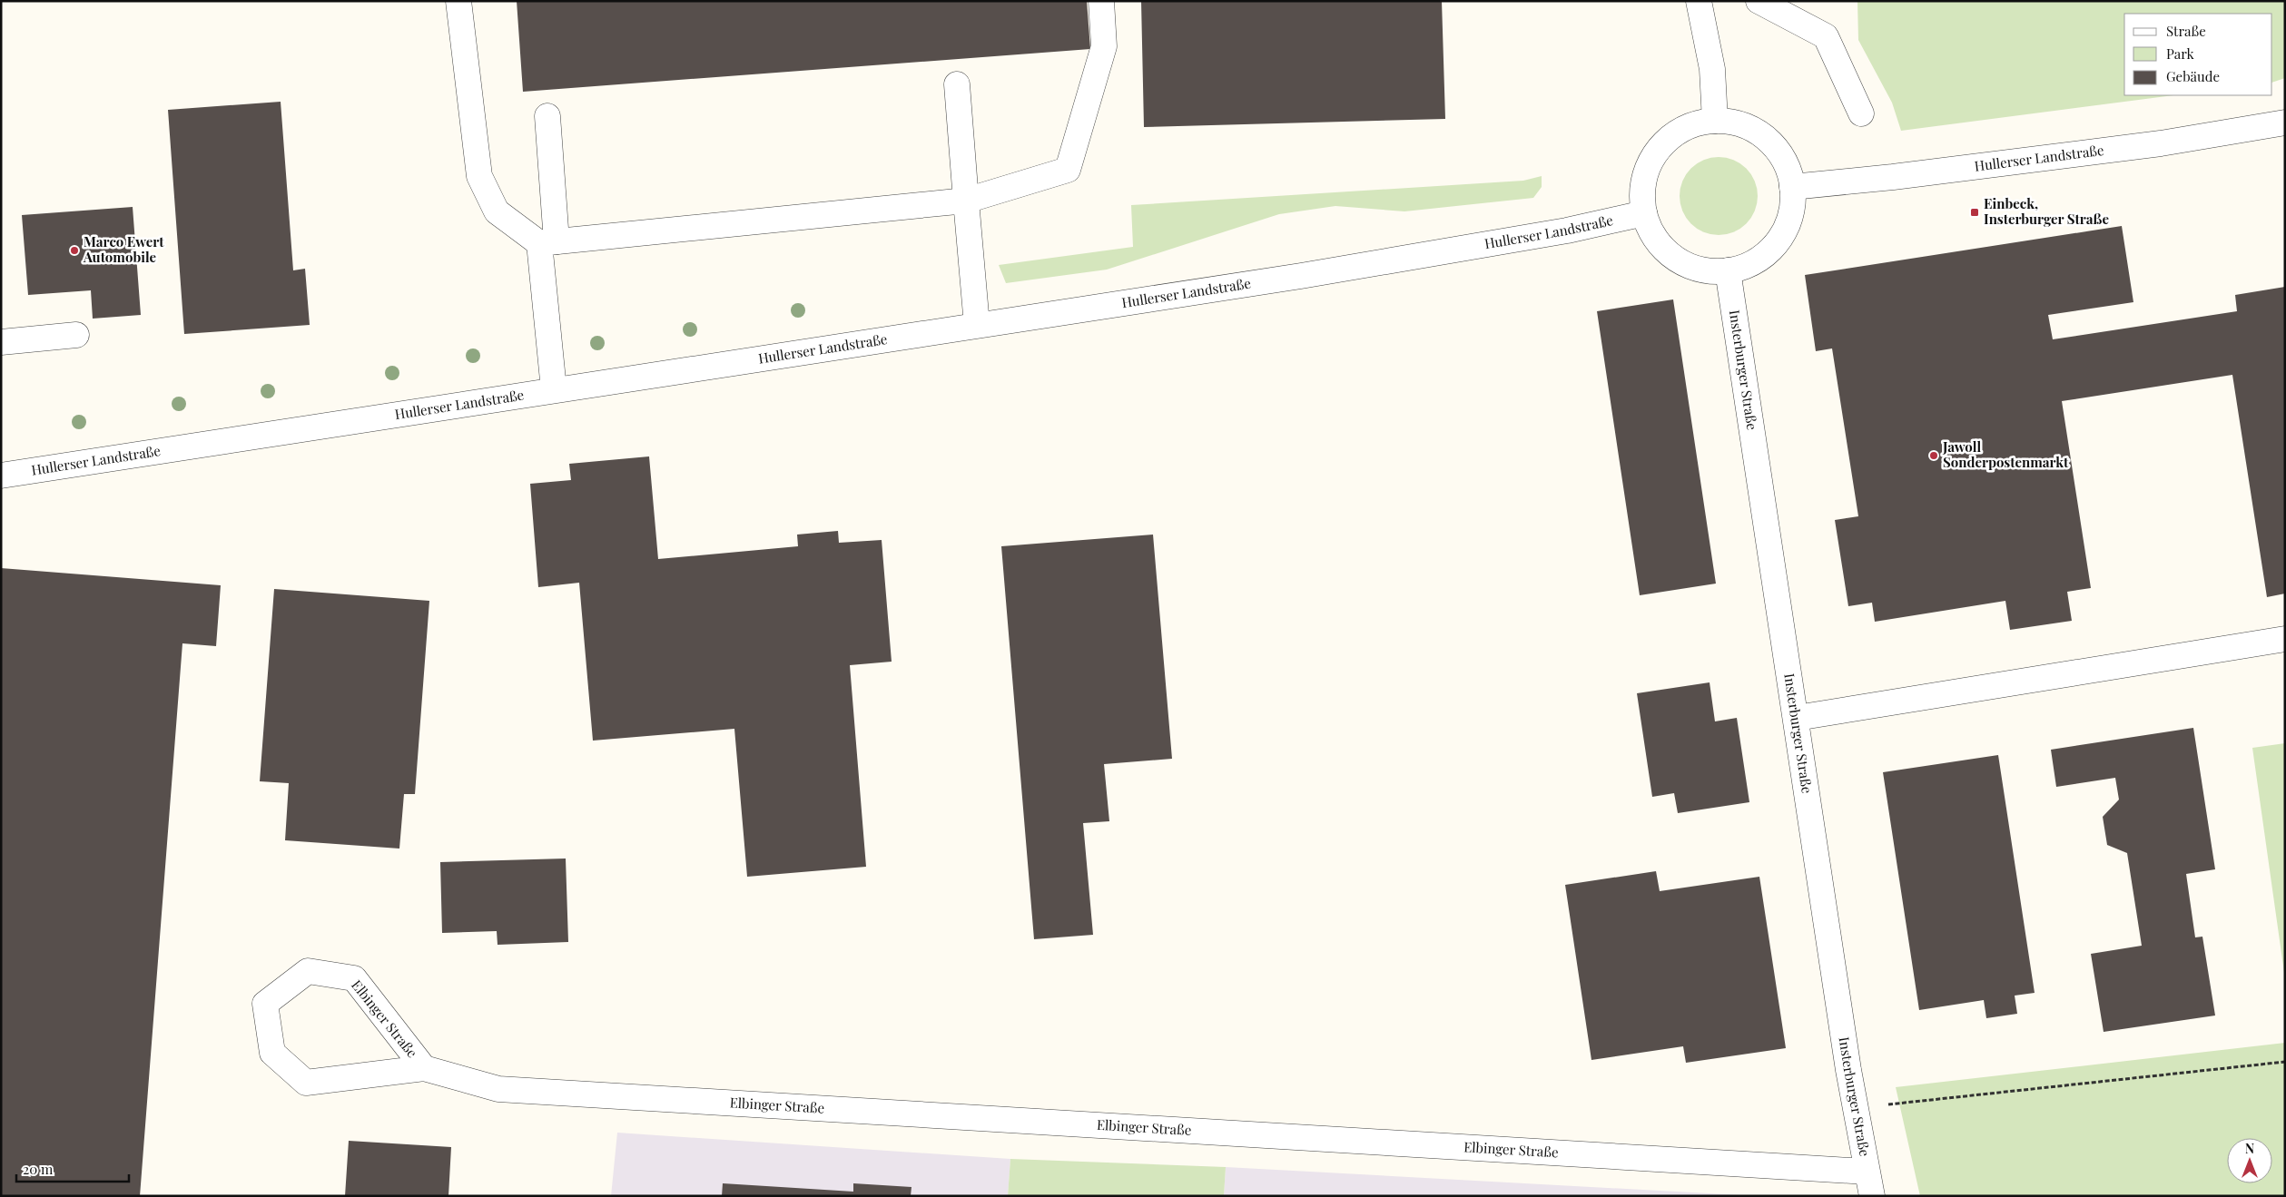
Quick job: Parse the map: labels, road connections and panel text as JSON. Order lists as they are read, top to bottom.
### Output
{
  "streets": {
    "street": ["Hullerser Landstraße", "Insterburger Straße", "Elbinger Straße"]
  },
  "crossings": [
    ["Hullerser Landstraße", "Insterburger Straße"],
    ["Insterburger Straße", "Elbinger Straße"]
  ],
  "places": {
    "transit": ["Einbeck, Insterburger Straße"],
    "other": ["Marco Ewert Automobile", "Jawoll Sonderpostenmarkt"]
  },
  "legend": ["Straße", "Park", "Gebäude"],
  "scale_bar": "20 m",
  "north": "top"
}
